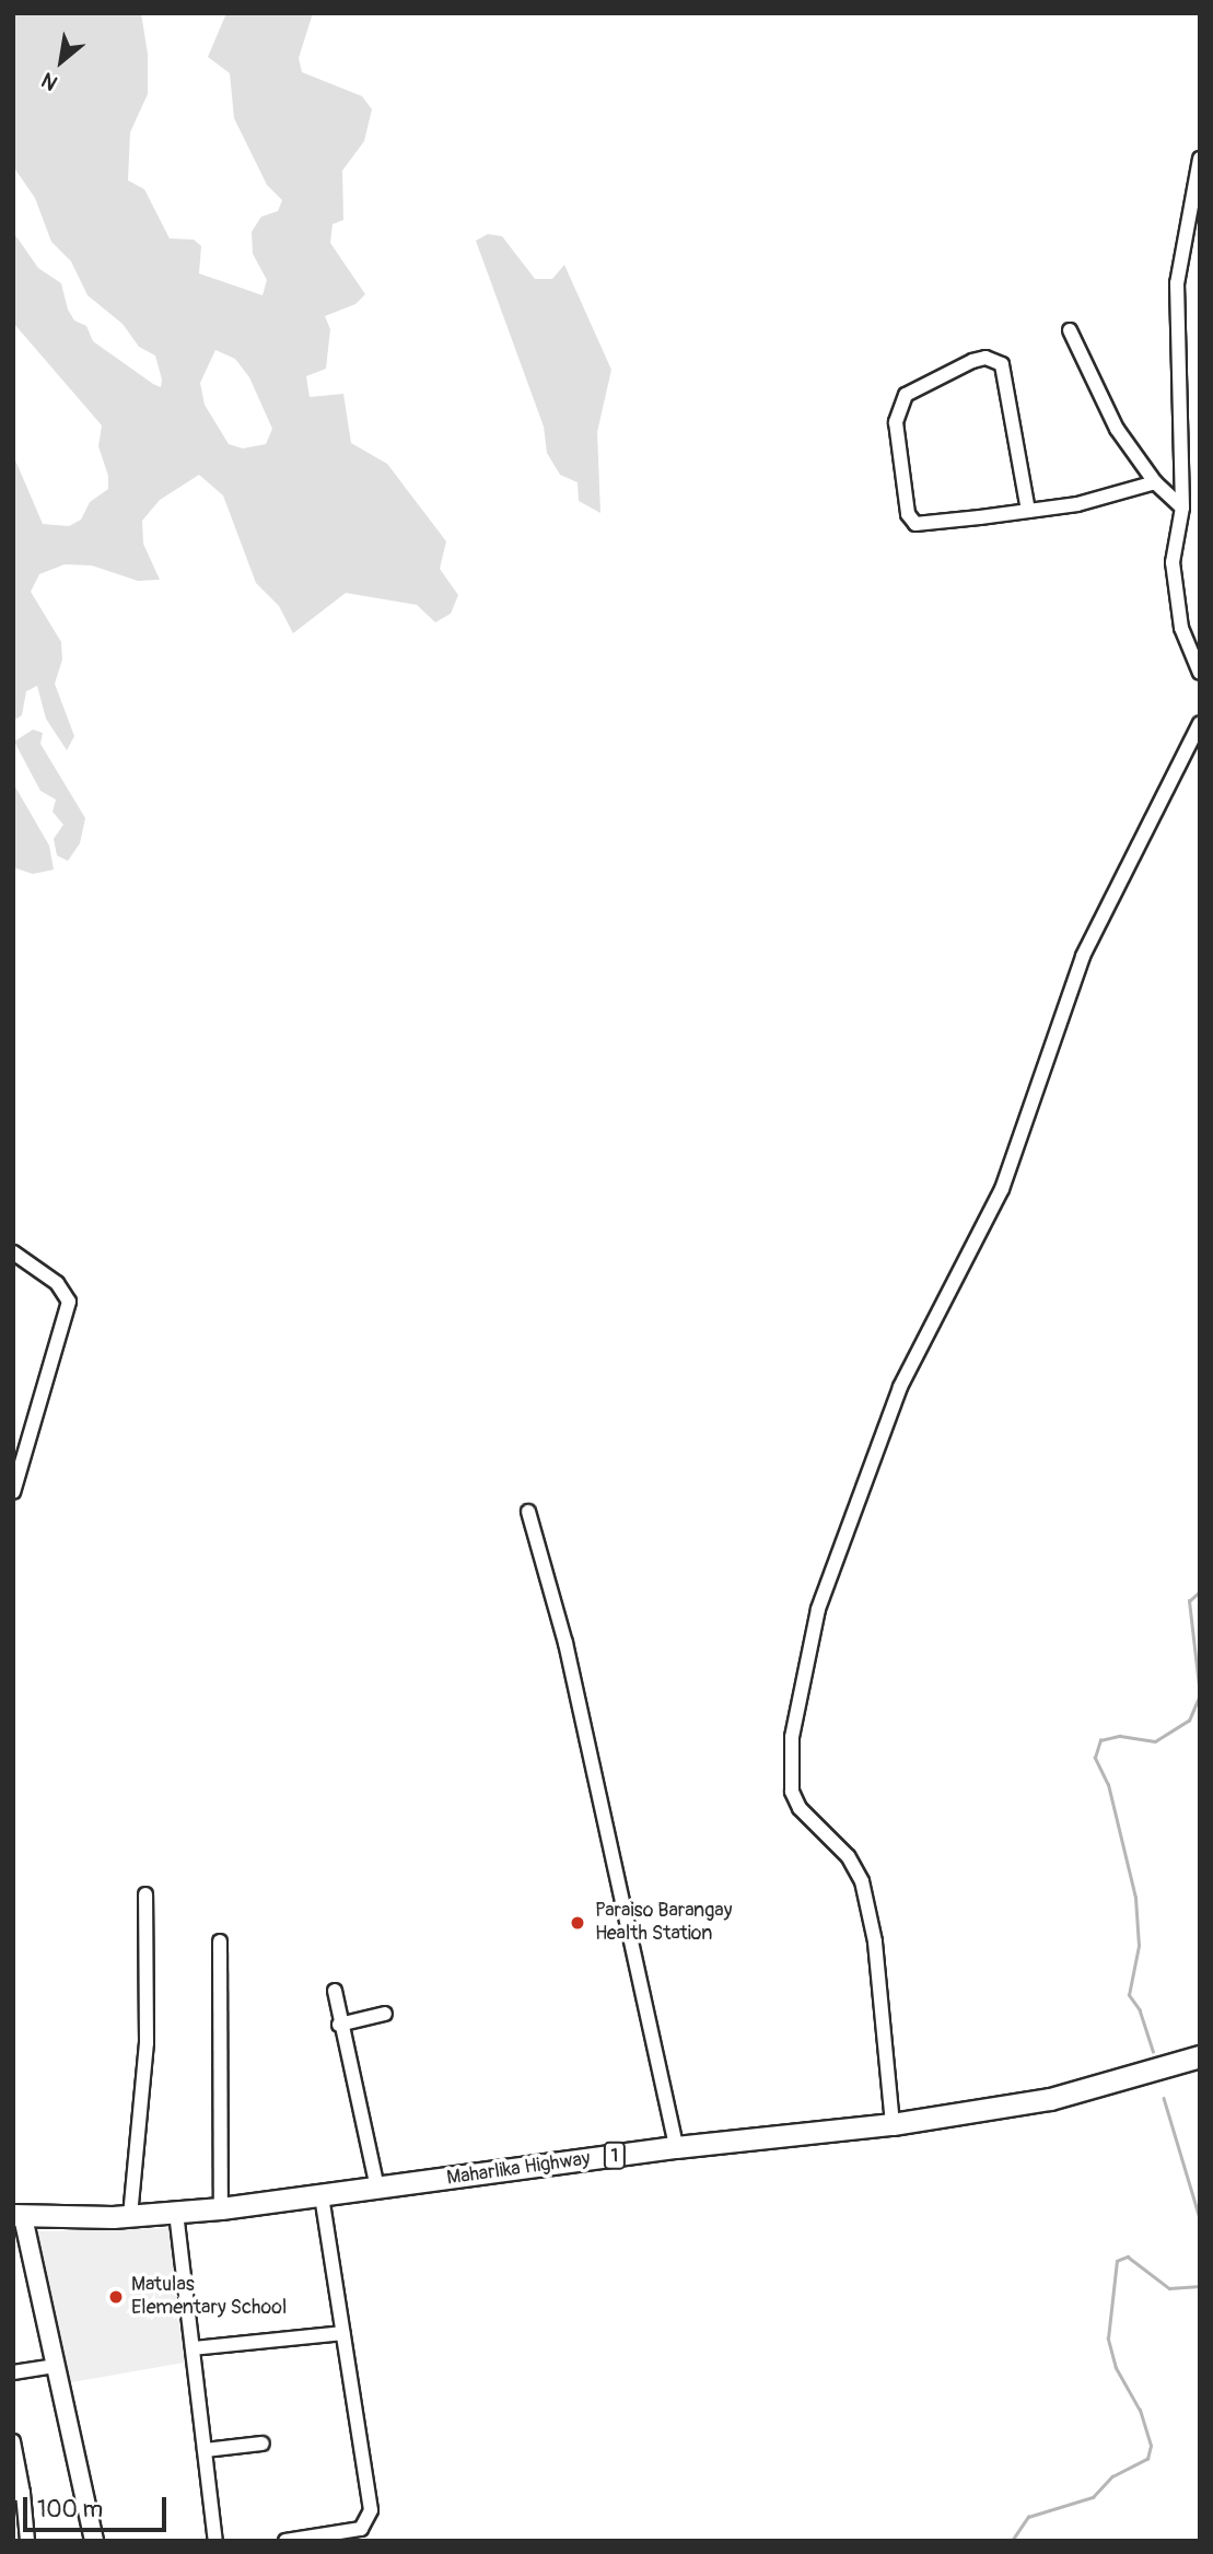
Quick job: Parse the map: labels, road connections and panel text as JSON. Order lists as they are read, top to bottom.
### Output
{
  "streets": {
    "highway": ["1", "Maharlika Highway"]
  },
  "places": ["Paraiso Barangay Health Station", "Matulas Elementary School"],
  "scale_bar": "100 m",
  "north": "bottom left"
}
